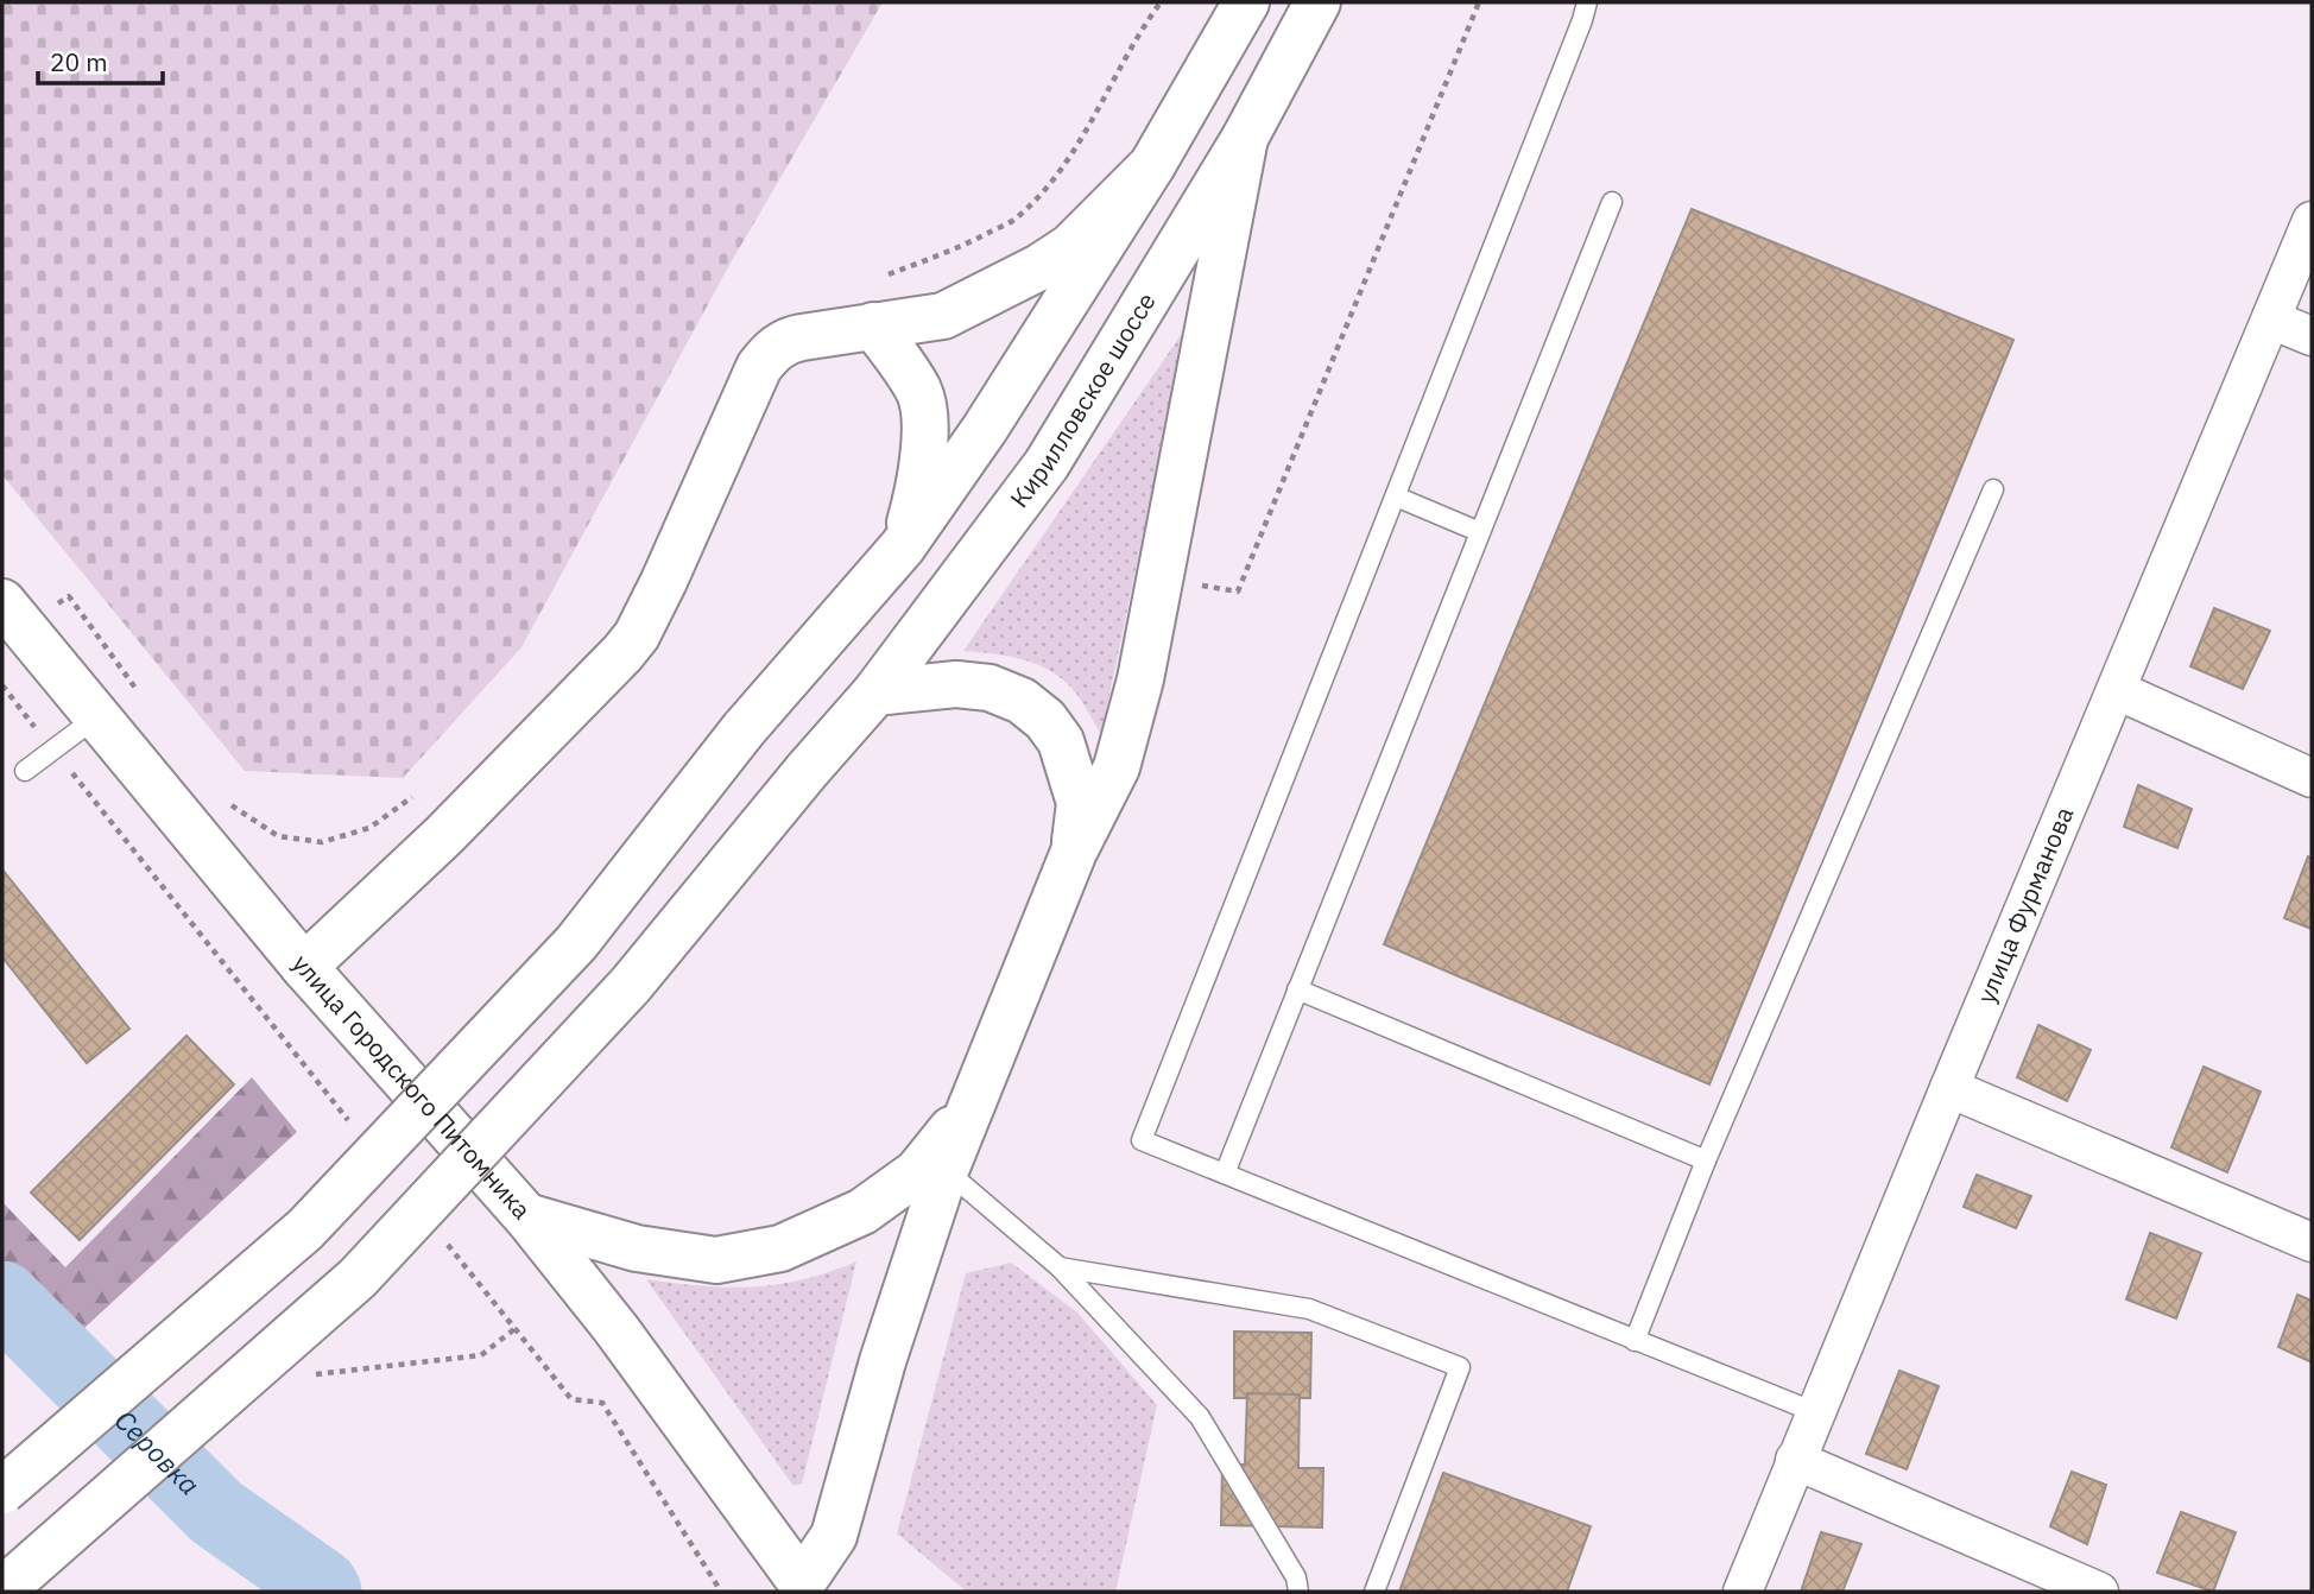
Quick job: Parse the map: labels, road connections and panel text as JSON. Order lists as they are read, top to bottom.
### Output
{
  "streets": {
    "main road": ["Кирилловское шоссе", "улица Городского Питомника"],
    "street": ["улица Фурманова"]
  },
  "water": ["Серовка"],
  "scale_bar": "20 m"
}
